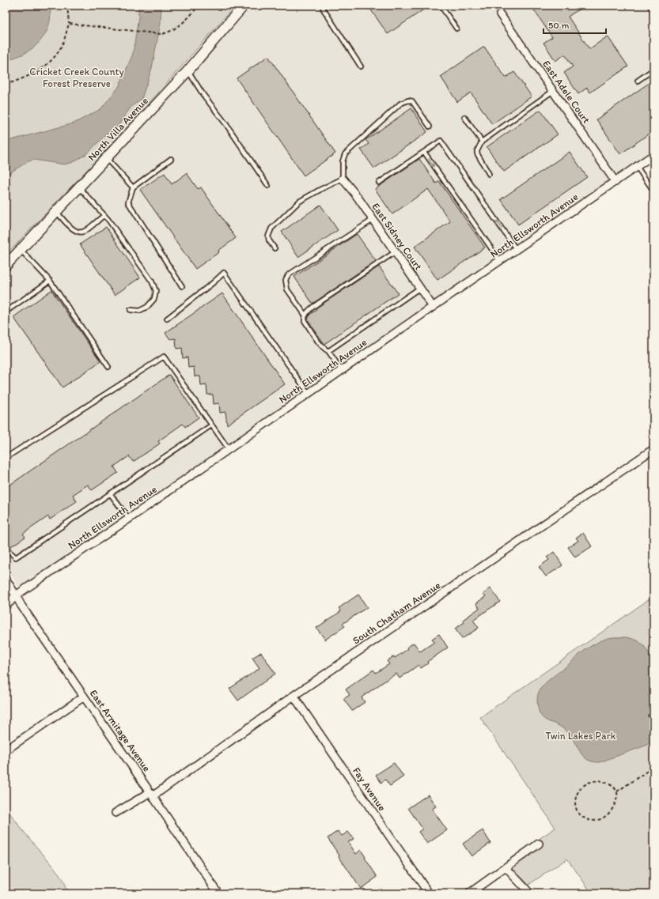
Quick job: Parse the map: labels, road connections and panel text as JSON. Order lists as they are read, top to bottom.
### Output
{
  "streets": {
    "main road": ["North Villa Avenue"],
    "street": [
      "East Adele Court",
      "North Ellsworth Avenue",
      "East Sidney Court",
      "South Chatham Avenue",
      "East Armitage Avenue",
      "Fay Avenue"
    ]
  },
  "crossings": [
    ["East Adele Court", "North Ellsworth Avenue"],
    ["North Ellsworth Avenue", "East Sidney Court"],
    ["North Ellsworth Avenue", "East Armitage Avenue"],
    ["South Chatham Avenue", "East Armitage Avenue"],
    ["South Chatham Avenue", "Fay Avenue"]
  ],
  "parks": ["Cricket Creek County Forest Preserve", "Twin Lakes Park"],
  "scale_bar": "50 m"
}
